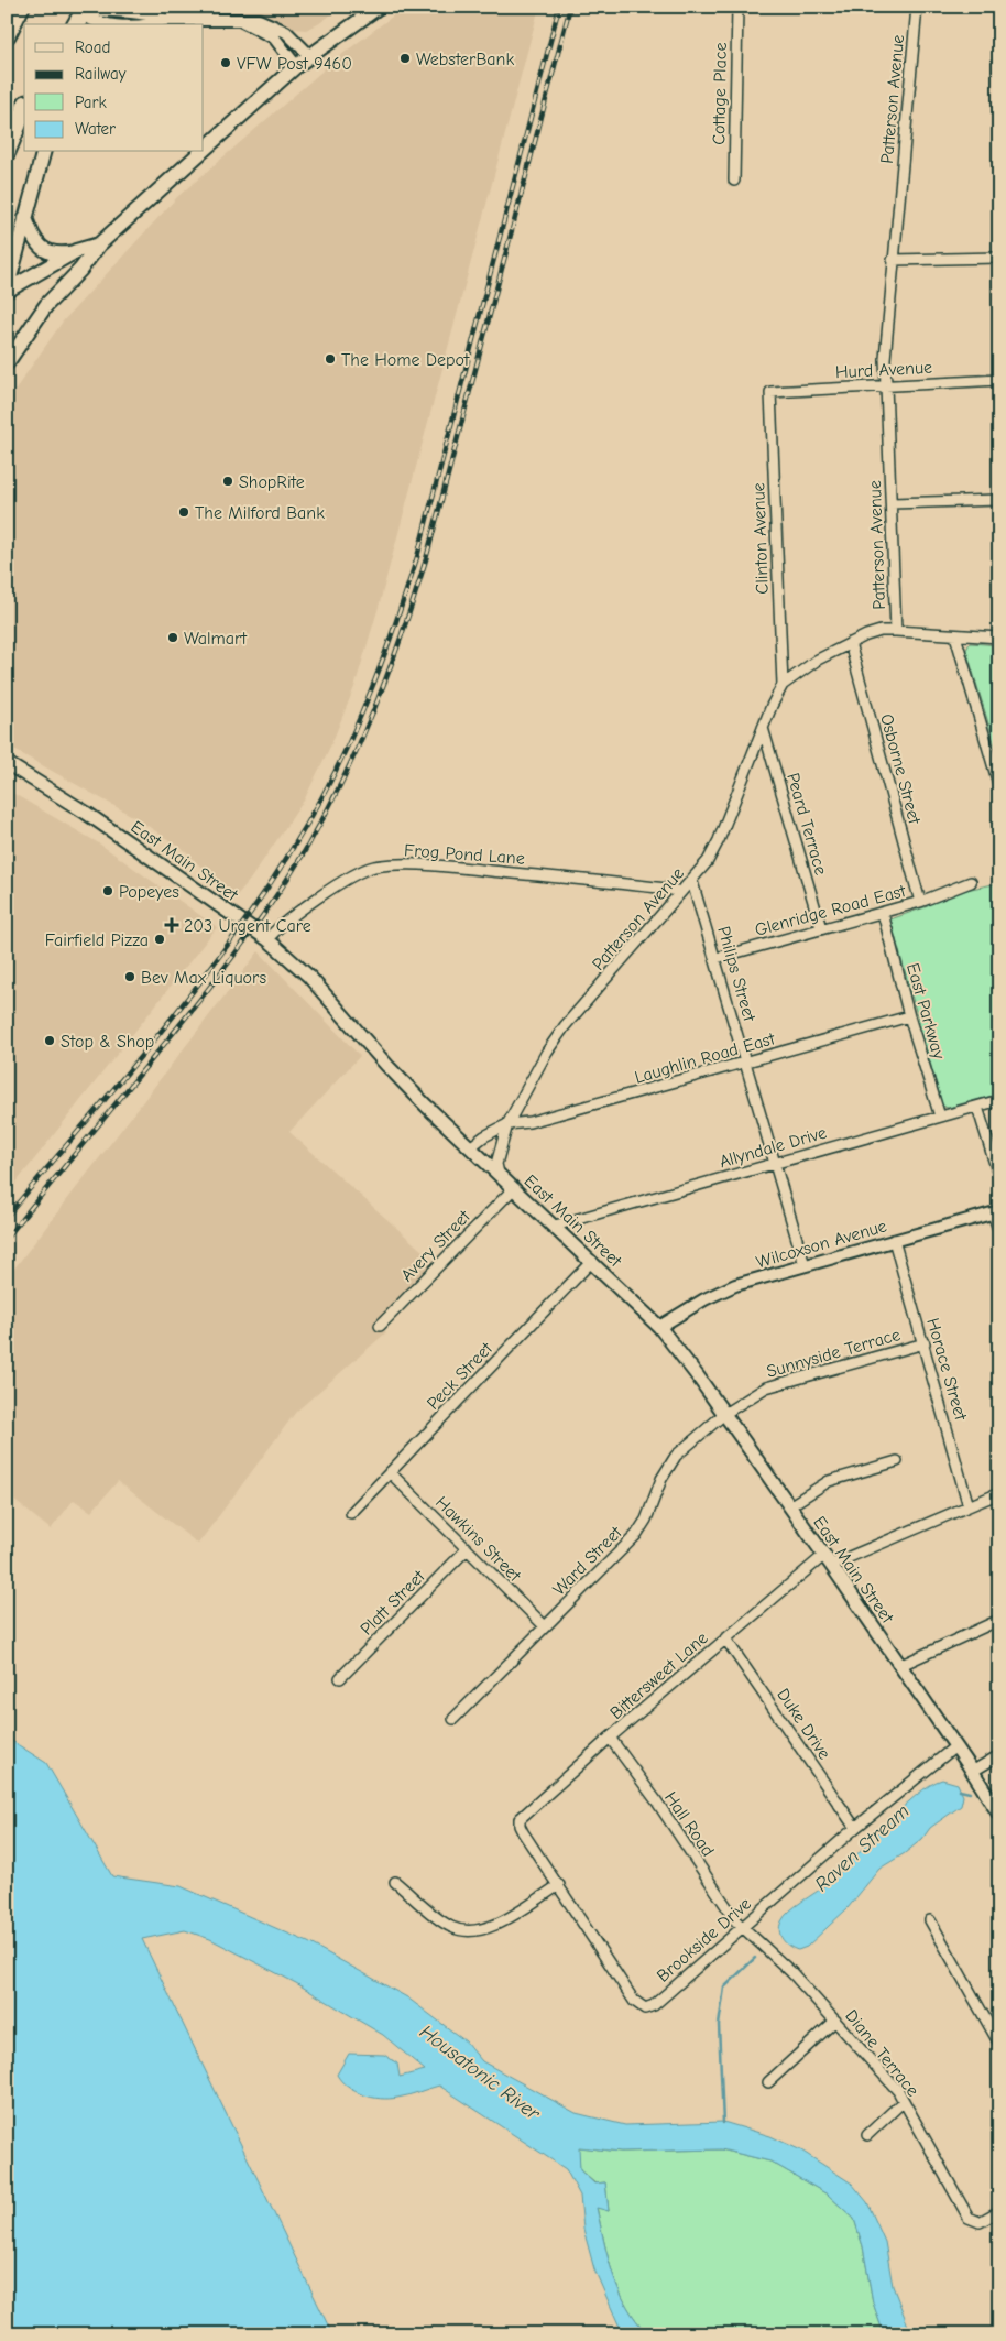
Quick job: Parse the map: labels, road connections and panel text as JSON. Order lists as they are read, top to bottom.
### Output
{
  "streets": {
    "main road": ["East Main Street"],
    "street": [
      "Cottage Place",
      "Patterson Avenue",
      "Hurd Avenue",
      "Clinton Avenue",
      "Osborne Street",
      "Peard Terrace",
      "Frog Pond Lane",
      "Glenridge Road East",
      "Philips Street",
      "East Parkway",
      "Laughlin Road East",
      "Allyndale Drive",
      "Wilcoxson Avenue",
      "Avery Street",
      "Sunnyside Terrace",
      "Horace Street",
      "Peck Street",
      "Hawkins Street",
      "Ward Street",
      "Platt Street",
      "Bittersweet Lane",
      "Duke Drive",
      "Hall Road",
      "Brookside Drive",
      "Diane Terrace"
    ]
  },
  "crossings": [
    ["Patterson Avenue", "Hurd Avenue"],
    ["Patterson Avenue", "Clinton Avenue"],
    ["Patterson Avenue", "Osborne Street"],
    ["Patterson Avenue", "Peard Terrace"],
    ["Patterson Avenue", "Frog Pond Lane"],
    ["Patterson Avenue", "East Main Street"],
    ["Patterson Avenue", "Philips Street"],
    ["Patterson Avenue", "Laughlin Road East"],
    ["Hurd Avenue", "Clinton Avenue"],
    ["Osborne Street", "Glenridge Road East"],
    ["Peard Terrace", "Glenridge Road East"],
    ["Frog Pond Lane", "East Main Street"],
    ["East Main Street", "Allyndale Drive"],
    ["East Main Street", "Wilcoxson Avenue"],
    ["East Main Street", "Avery Street"],
    ["East Main Street", "Sunnyside Terrace"],
    ["East Main Street", "Peck Street"],
    ["East Main Street", "Ward Street"],
    ["East Main Street", "Bittersweet Lane"],
    ["East Main Street", "Brookside Drive"],
    ["Glenridge Road East", "Philips Street"],
    ["Glenridge Road East", "East Parkway"],
    ["Philips Street", "Laughlin Road East"],
    ["Philips Street", "Allyndale Drive"],
    ["Philips Street", "Wilcoxson Avenue"],
    ["East Parkway", "Laughlin Road East"],
    ["East Parkway", "Allyndale Drive"],
    ["Wilcoxson Avenue", "Horace Street"],
    ["Sunnyside Terrace", "Horace Street"],
    ["Sunnyside Terrace", "Ward Street"],
    ["Horace Street", "Bittersweet Lane"],
    ["Peck Street", "Hawkins Street"],
    ["Hawkins Street", "Ward Street"],
    ["Hawkins Street", "Platt Street"],
    ["Bittersweet Lane", "Duke Drive"],
    ["Bittersweet Lane", "Hall Road"],
    ["Bittersweet Lane", "Brookside Drive"],
    ["Duke Drive", "Brookside Drive"],
    ["Hall Road", "Brookside Drive"],
    ["Hall Road", "Diane Terrace"],
    ["Brookside Drive", "Diane Terrace"]
  ],
  "water": ["Raven Stream", "Housatonic River"],
  "places": {
    "other": [
      "WebsterBank",
      "VFW Post 9460",
      "The Home Depot",
      "ShopRite",
      "The Milford Bank",
      "Walmart",
      "Popeyes",
      "Fairfield Pizza",
      "Bev Max Liquors",
      "Stop & Shop"
    ],
    "health": ["203 Urgent Care"]
  },
  "legend": [
    "Road",
    "Railway",
    "Park",
    "Water"
  ]
}
